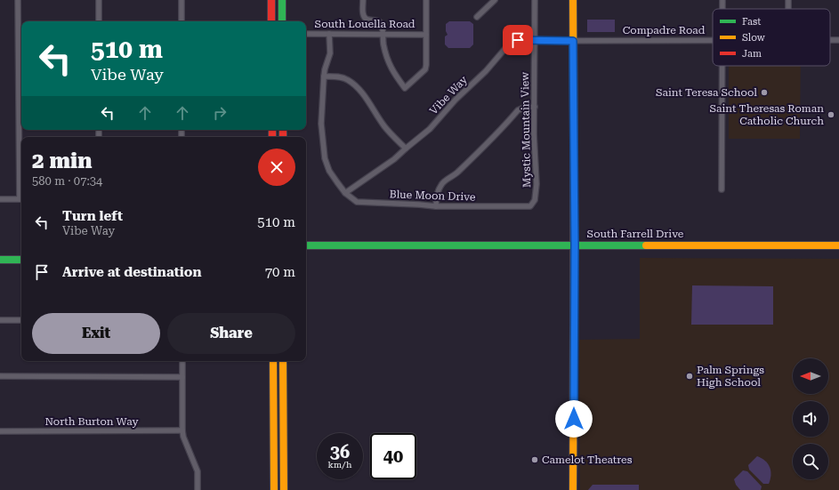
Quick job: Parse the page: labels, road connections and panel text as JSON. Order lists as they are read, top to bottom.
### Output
{
  "streets": {
    "street": [
      "South Louella Road",
      "Compadre Road",
      "Vibe Way",
      "Mystic Mountain View",
      "Blue Moon Drive",
      "South Farrell Drive",
      "North Burton Way"
    ]
  },
  "crossings": [
    ["Compadre Road", "Vibe Way"],
    ["Vibe Way", "Mystic Mountain View"],
    ["Vibe Way", "Blue Moon Drive"],
    ["Mystic Mountain View", "Blue Moon Drive"]
  ],
  "places": [
    "Saint Teresa School",
    "Saint Theresas Roman Catholic Church",
    "Palm Springs High School",
    "Camelot Theatres"
  ],
  "legend": ["Fast", "Slow", "Jam"],
  "north": "left",
  "page": {
    "turn": ["510 m", "Vibe Way"],
    "heading": ["2 min", "580 m · 07:34"],
    "list": [
      {
        "name": "Turn left",
        "note": "Vibe Way",
        "value": "510 m"
      },
      {
        "name": "Arrive at destination",
        "value": "70 m"
      }
    ],
    "buttons": ["Exit", "Share"],
    "speed": "36 km/h",
    "limit": "40"
  }
}
